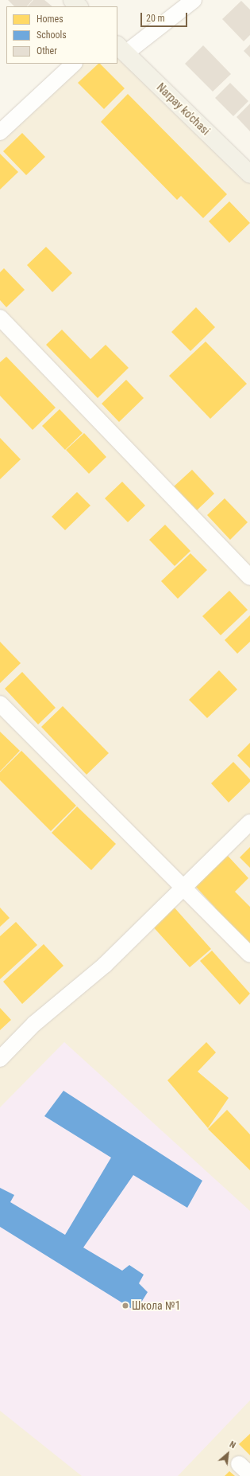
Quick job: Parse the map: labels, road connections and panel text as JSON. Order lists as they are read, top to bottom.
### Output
{
  "streets": {
    "main road": ["Narpay ko'chasi"]
  },
  "places": ["Школа №1"],
  "legend": ["Homes", "Schools", "Other"],
  "scale_bar": "20 m",
  "north": "top right"
}
